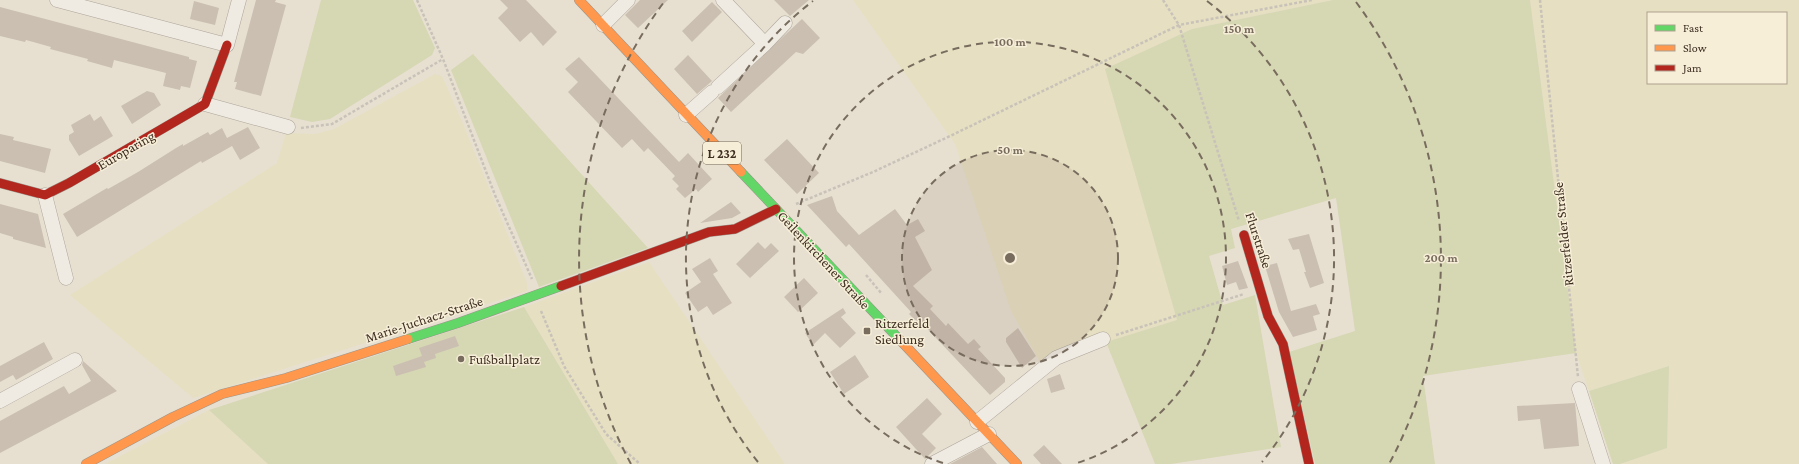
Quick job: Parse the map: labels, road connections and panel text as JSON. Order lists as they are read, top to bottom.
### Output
{
  "streets": {
    "street": [
      "Europaring",
      "L 232",
      "Flurstraße",
      "Geilenkirchener Straße",
      "Marie-Juchacz-Straße"
    ],
    "path": ["Ritzerfelder Straße"]
  },
  "crossings": [
    ["Geilenkirchener Straße", "Marie-Juchacz-Straße"]
  ],
  "places": {
    "transit": ["Ritzerfeld Siedlung"],
    "other": ["Fußballplatz"]
  },
  "legend": ["Fast", "Slow", "Jam"],
  "rings": [
    "150 m",
    "100 m",
    "50 m",
    "200 m"
  ]
}
